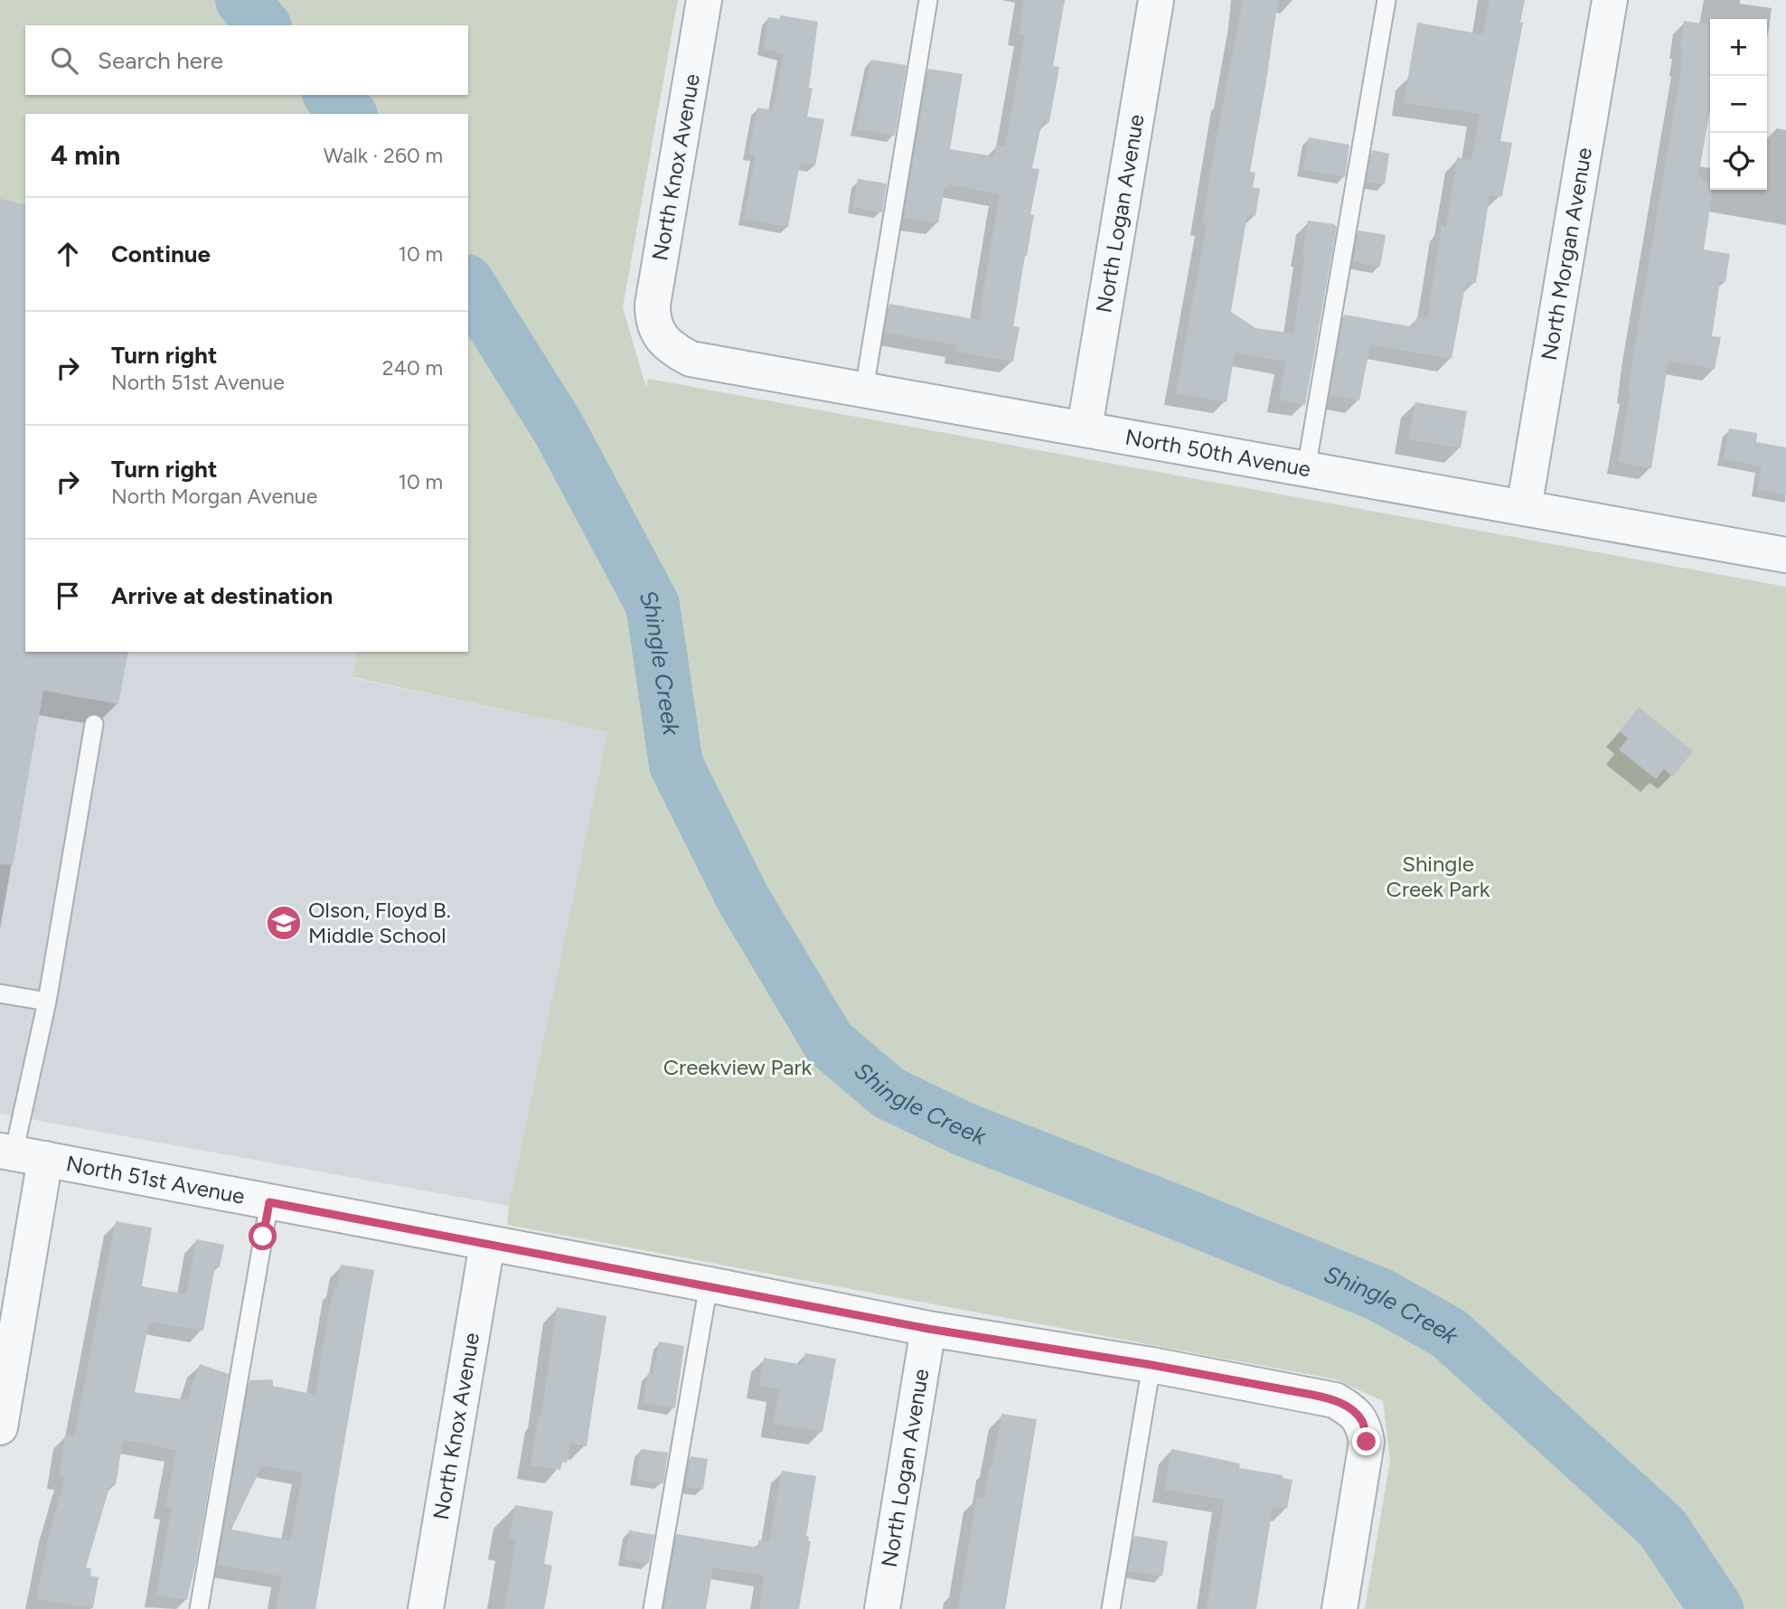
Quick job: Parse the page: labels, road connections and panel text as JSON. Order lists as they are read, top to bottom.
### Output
{
  "streets": {
    "street": [
      "North Knox Avenue",
      "North Logan Avenue",
      "North Morgan Avenue",
      "North 50th Avenue",
      "North 51st Avenue"
    ]
  },
  "crossings": [
    ["North Knox Avenue", "North 50th Avenue"],
    ["North Knox Avenue", "North 51st Avenue"],
    ["North Logan Avenue", "North 50th Avenue"],
    ["North Logan Avenue", "North 51st Avenue"],
    ["North Morgan Avenue", "North 50th Avenue"]
  ],
  "water": ["Shingle Creek"],
  "parks": ["Shingle Creek Park", "Creekview Park"],
  "places": {
    "school or university": ["Olson, Floyd B. Middle School"]
  },
  "page": {
    "map_buttons": ["+", "−"],
    "search": "Search here",
    "heading": ["4 min", "Walk · 260 m"],
    "list": [
      ["Continue", "10 m"],
      ["Turn right", "North 51st Avenue", "240 m"],
      ["Turn right", "North Morgan Avenue", "10 m"],
      "Arrive at destination"
    ]
  }
}
